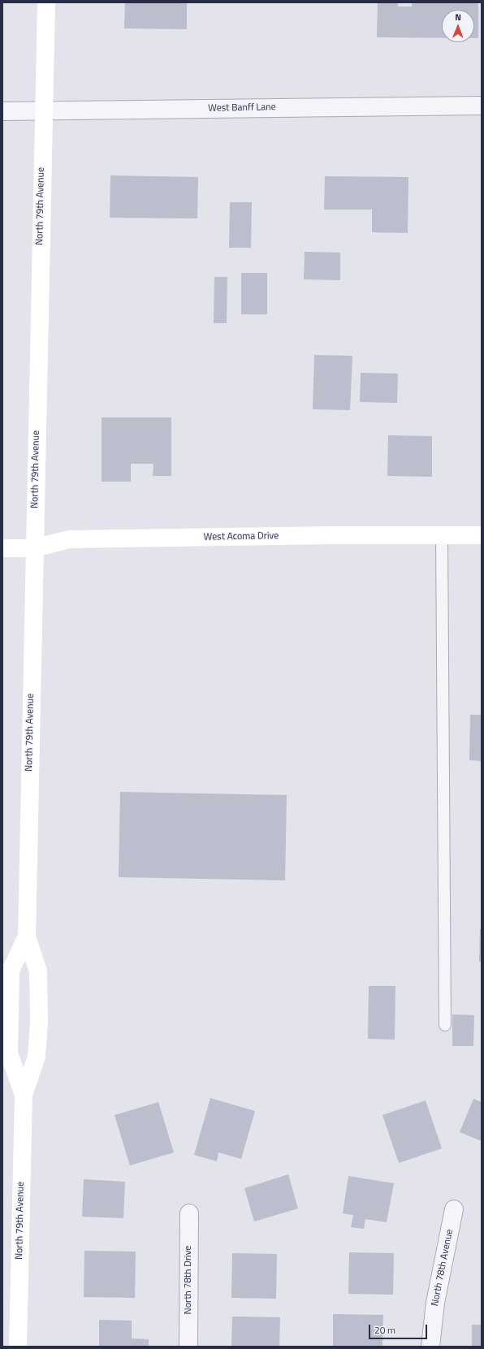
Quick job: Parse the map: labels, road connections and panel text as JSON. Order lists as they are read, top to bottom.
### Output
{
  "streets": {
    "street": [
      "West Banff Lane",
      "North 79th Avenue",
      "West Acoma Drive",
      "North 78th Avenue",
      "North 78th Drive"
    ]
  },
  "crossings": [
    ["West Banff Lane", "North 79th Avenue"],
    ["North 79th Avenue", "West Acoma Drive"]
  ],
  "scale_bar": "20 m",
  "north": "top"
}
